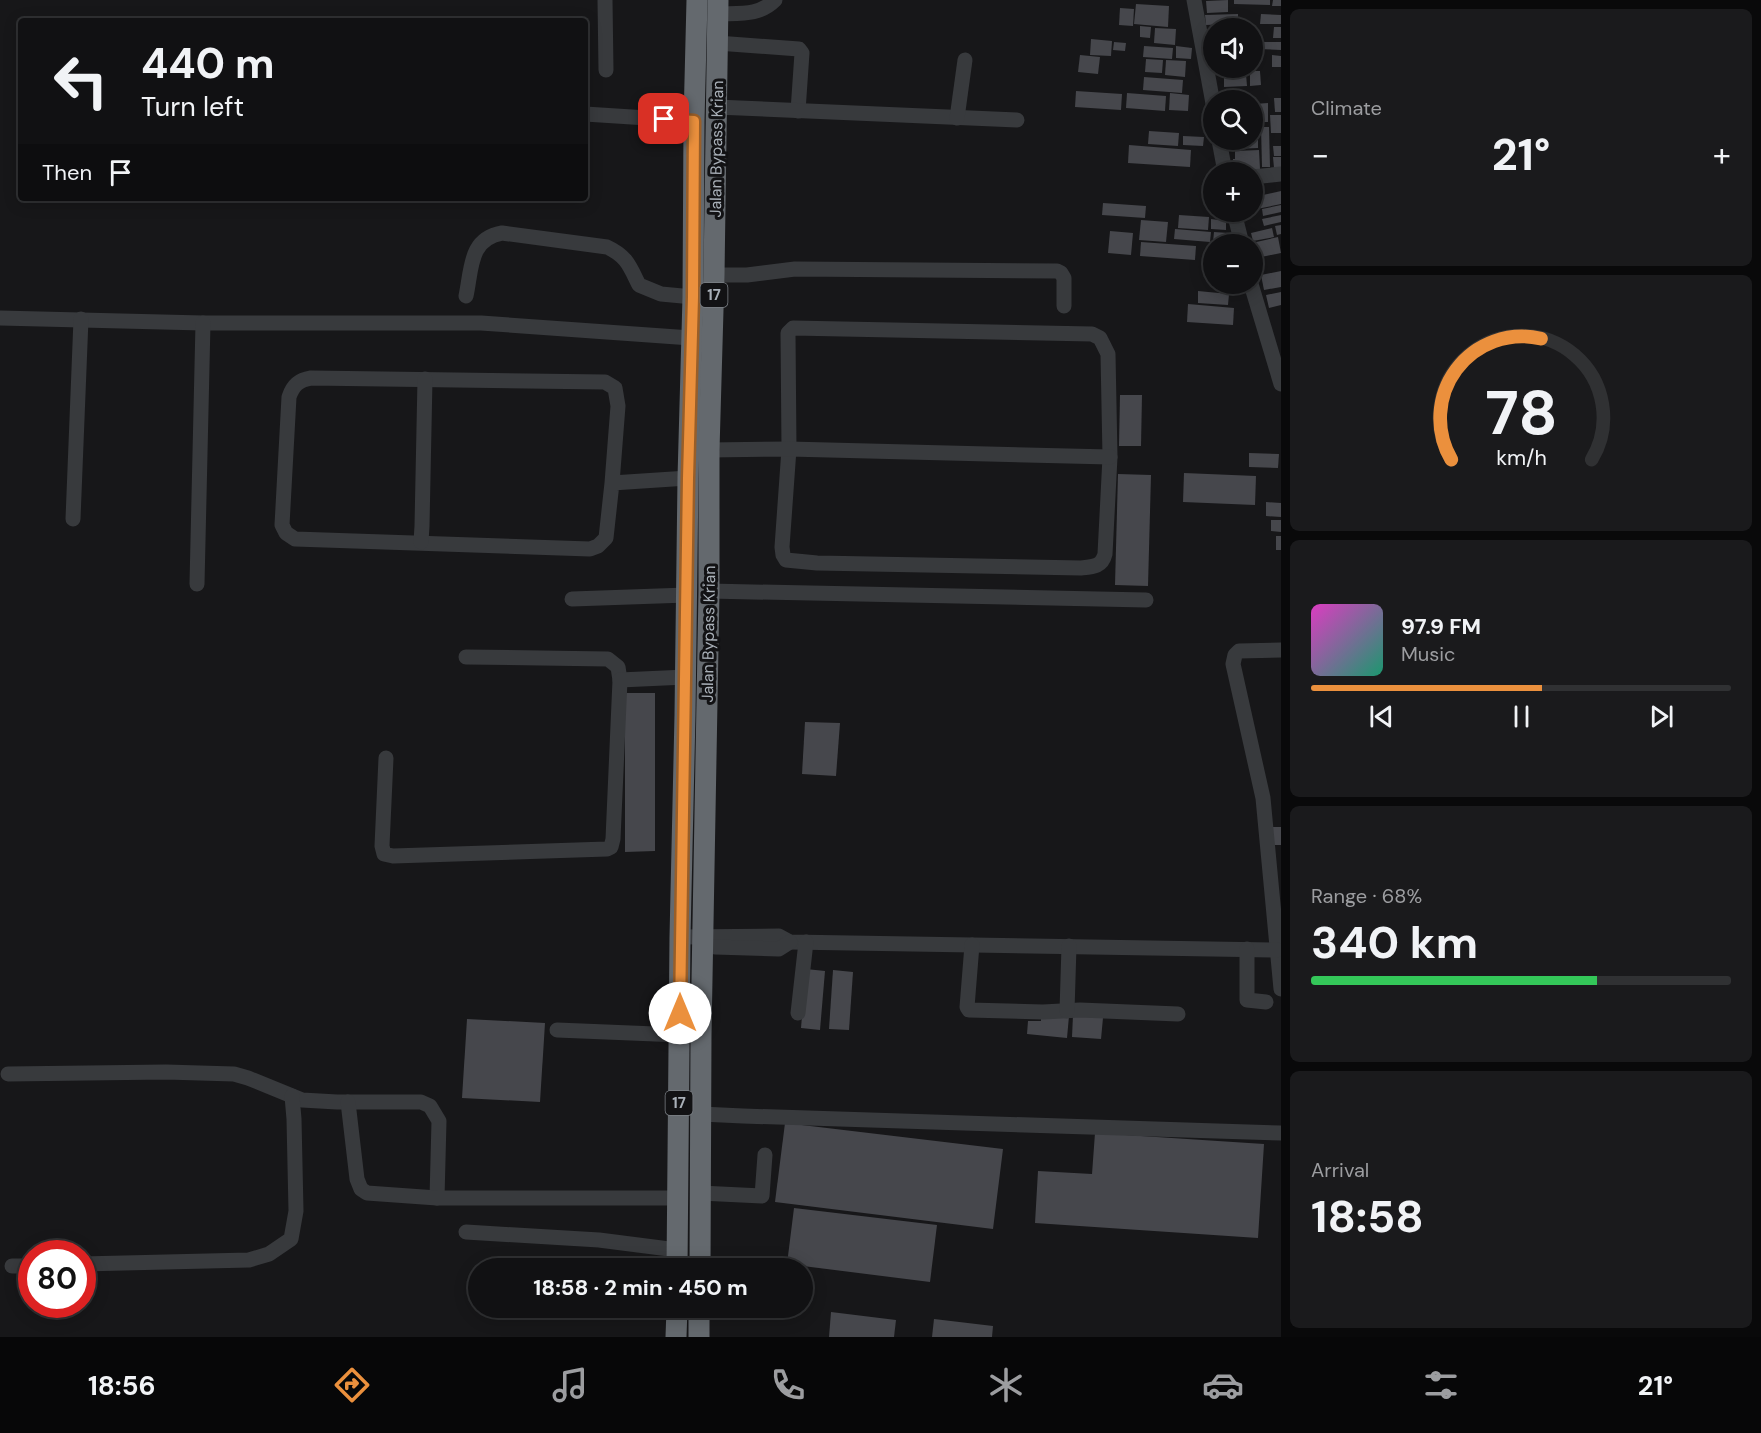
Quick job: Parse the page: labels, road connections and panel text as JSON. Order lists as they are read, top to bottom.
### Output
{
  "streets": {
    "highway": ["Jalan Bypass Krian", "17"]
  },
  "page": {
    "tile": [
      "Climate",
      ["Range · 68%", "340 km"],
      ["Arrival", "18:58"]
    ],
    "map_buttons": ["+", "−"],
    "turn": ["440 m", "Turn left"],
    "heat": ["−", "21°", "+"],
    "then": "Then",
    "song": ["97.9 FM", "Music"],
    "limit": "80",
    "trip": "18:58 · 2 min · 450 m",
    "tabs": ["18:56", "21°"],
    "gauge": ["78", "km/h"]
  }
}
